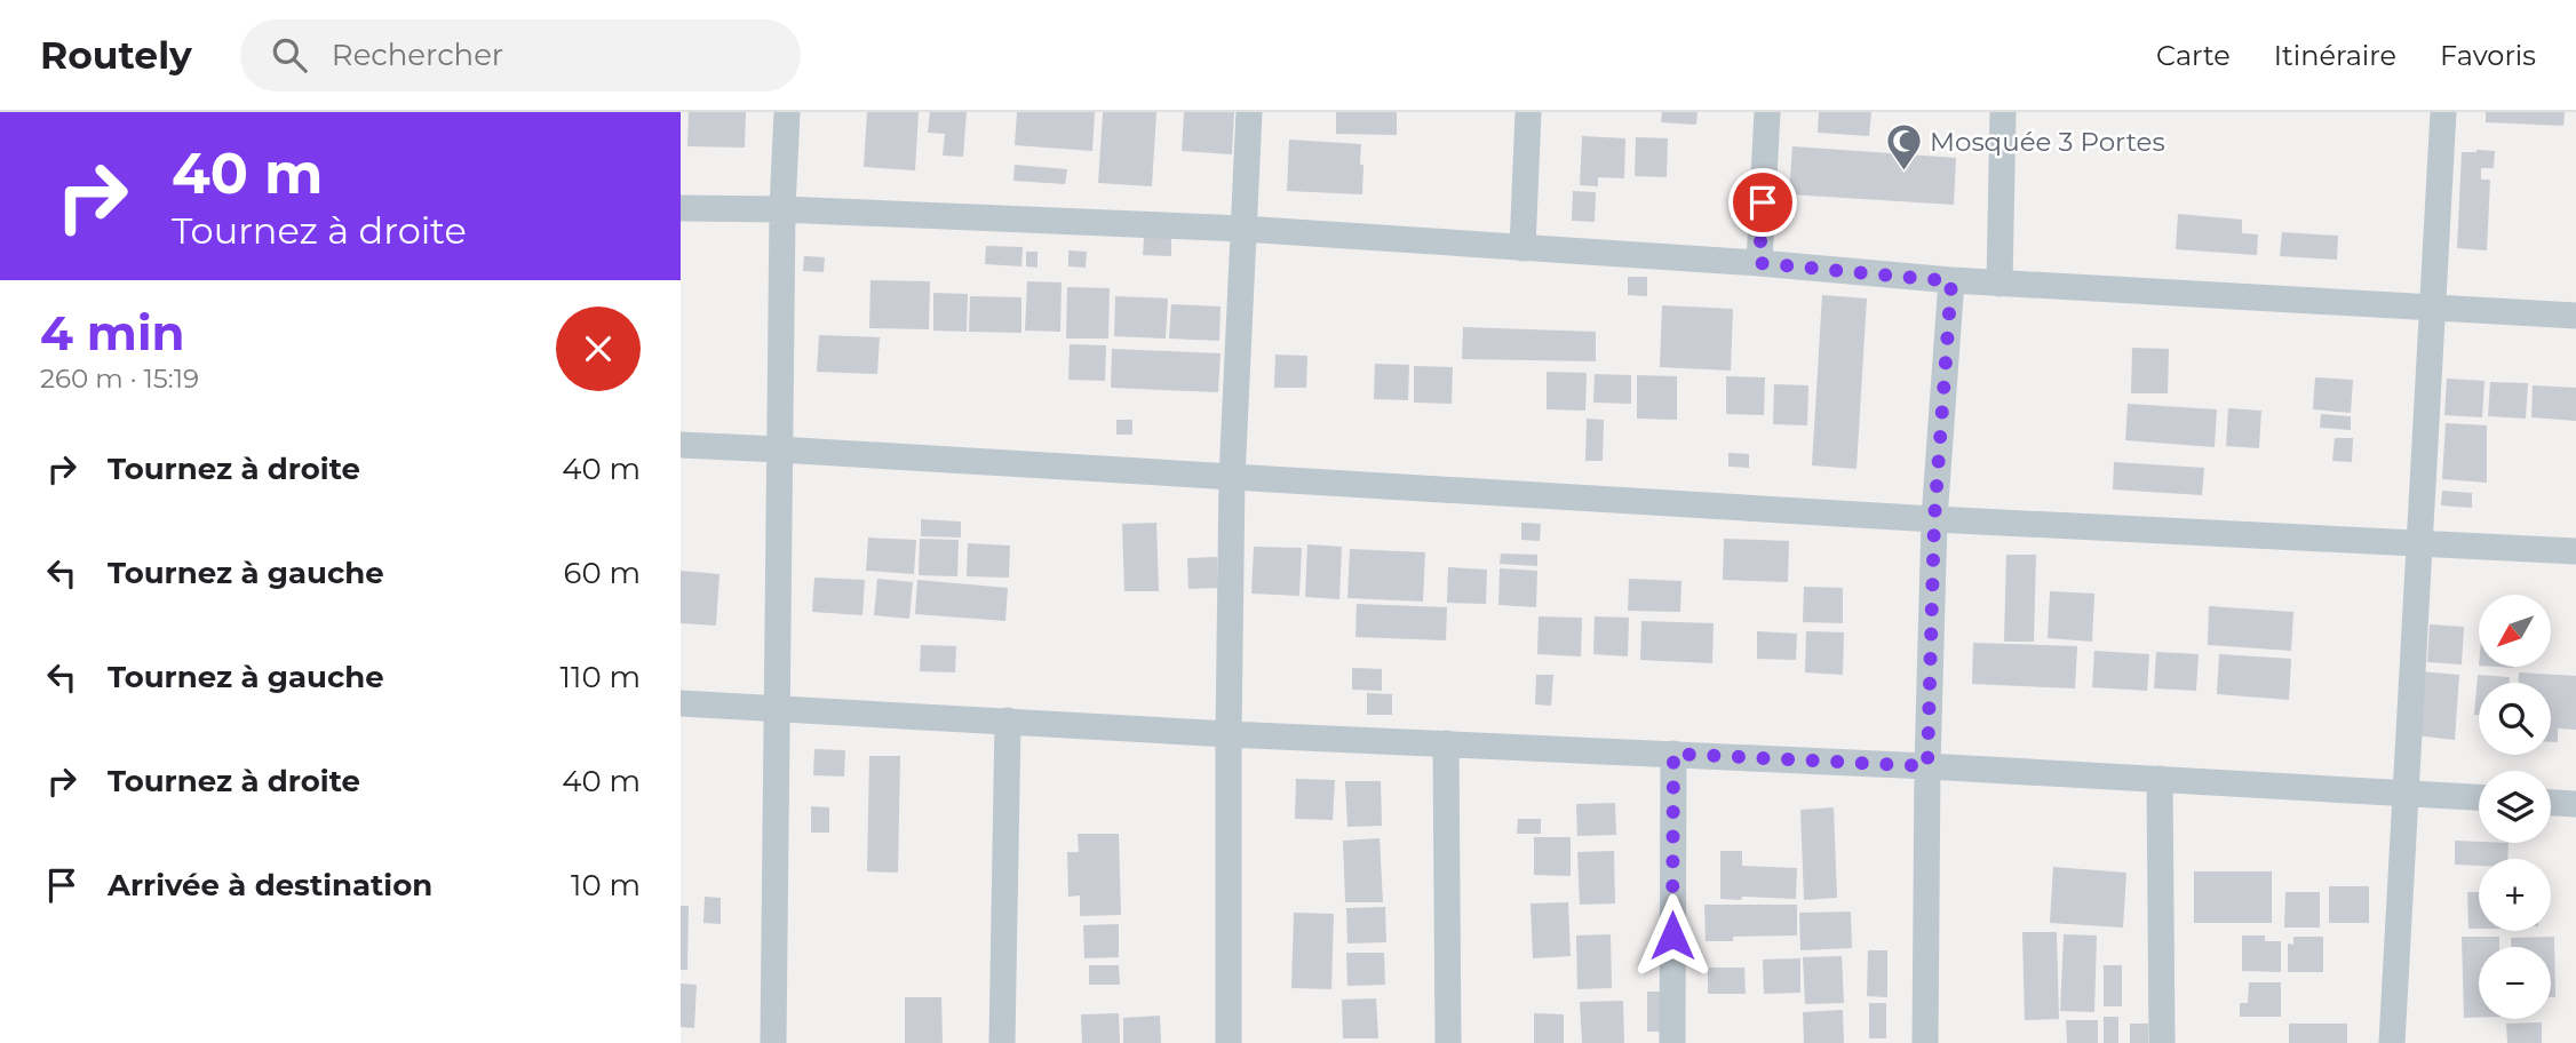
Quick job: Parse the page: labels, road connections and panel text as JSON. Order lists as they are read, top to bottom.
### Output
{
  "places": {
    "mosque": ["Mosquée 3 Portes"]
  },
  "north": "bottom left",
  "page": {
    "header": "Routely",
    "search": "Rechercher",
    "nav": ["Carte", "Itinéraire", "Favoris"],
    "turn": ["40 m", "Tournez à droite"],
    "heading": ["4 min", "260 m · 15:19"],
    "list": [
      {
        "name": "Tournez à droite",
        "value": "40 m"
      },
      {
        "name": "Tournez à gauche",
        "value": "60 m"
      },
      {
        "name": "Tournez à gauche",
        "value": "110 m"
      },
      {
        "name": "Tournez à droite",
        "value": "40 m"
      },
      {
        "name": "Arrivée à destination",
        "value": "10 m"
      }
    ],
    "map_buttons": ["+", "−"]
  }
}
